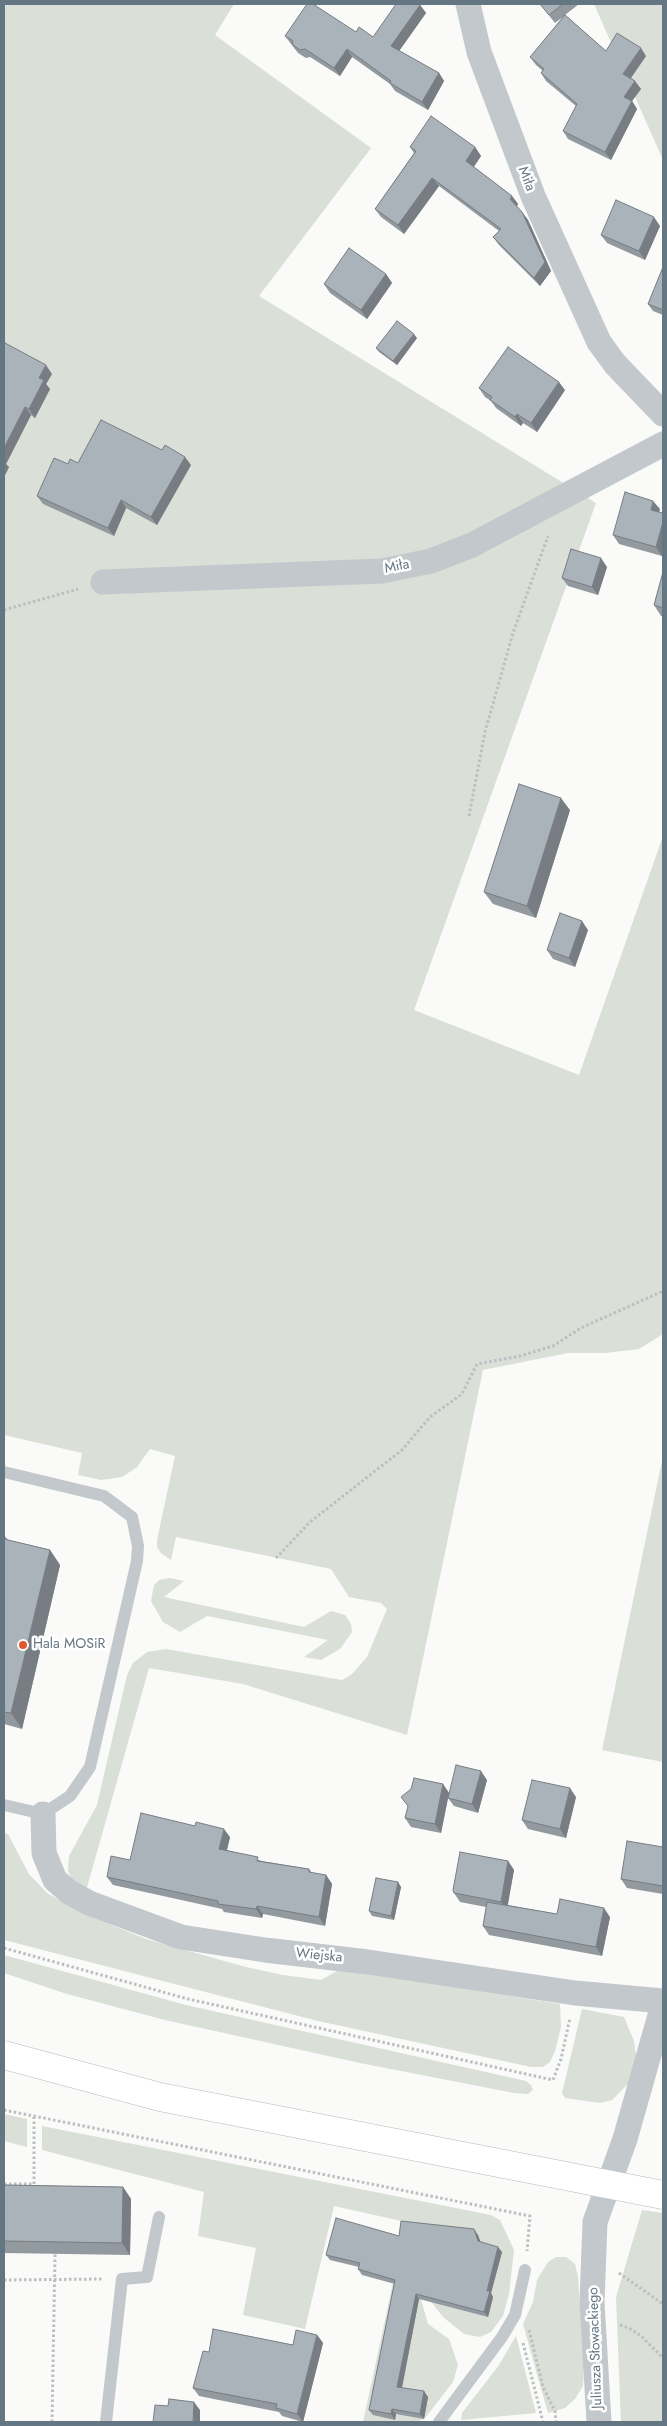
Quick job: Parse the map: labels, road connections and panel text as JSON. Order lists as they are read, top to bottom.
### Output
{
  "streets": {
    "street": ["Miła", "Wiejska", "Juliusza Słowackiego"]
  },
  "places": ["Hala MOSiR"]
}
